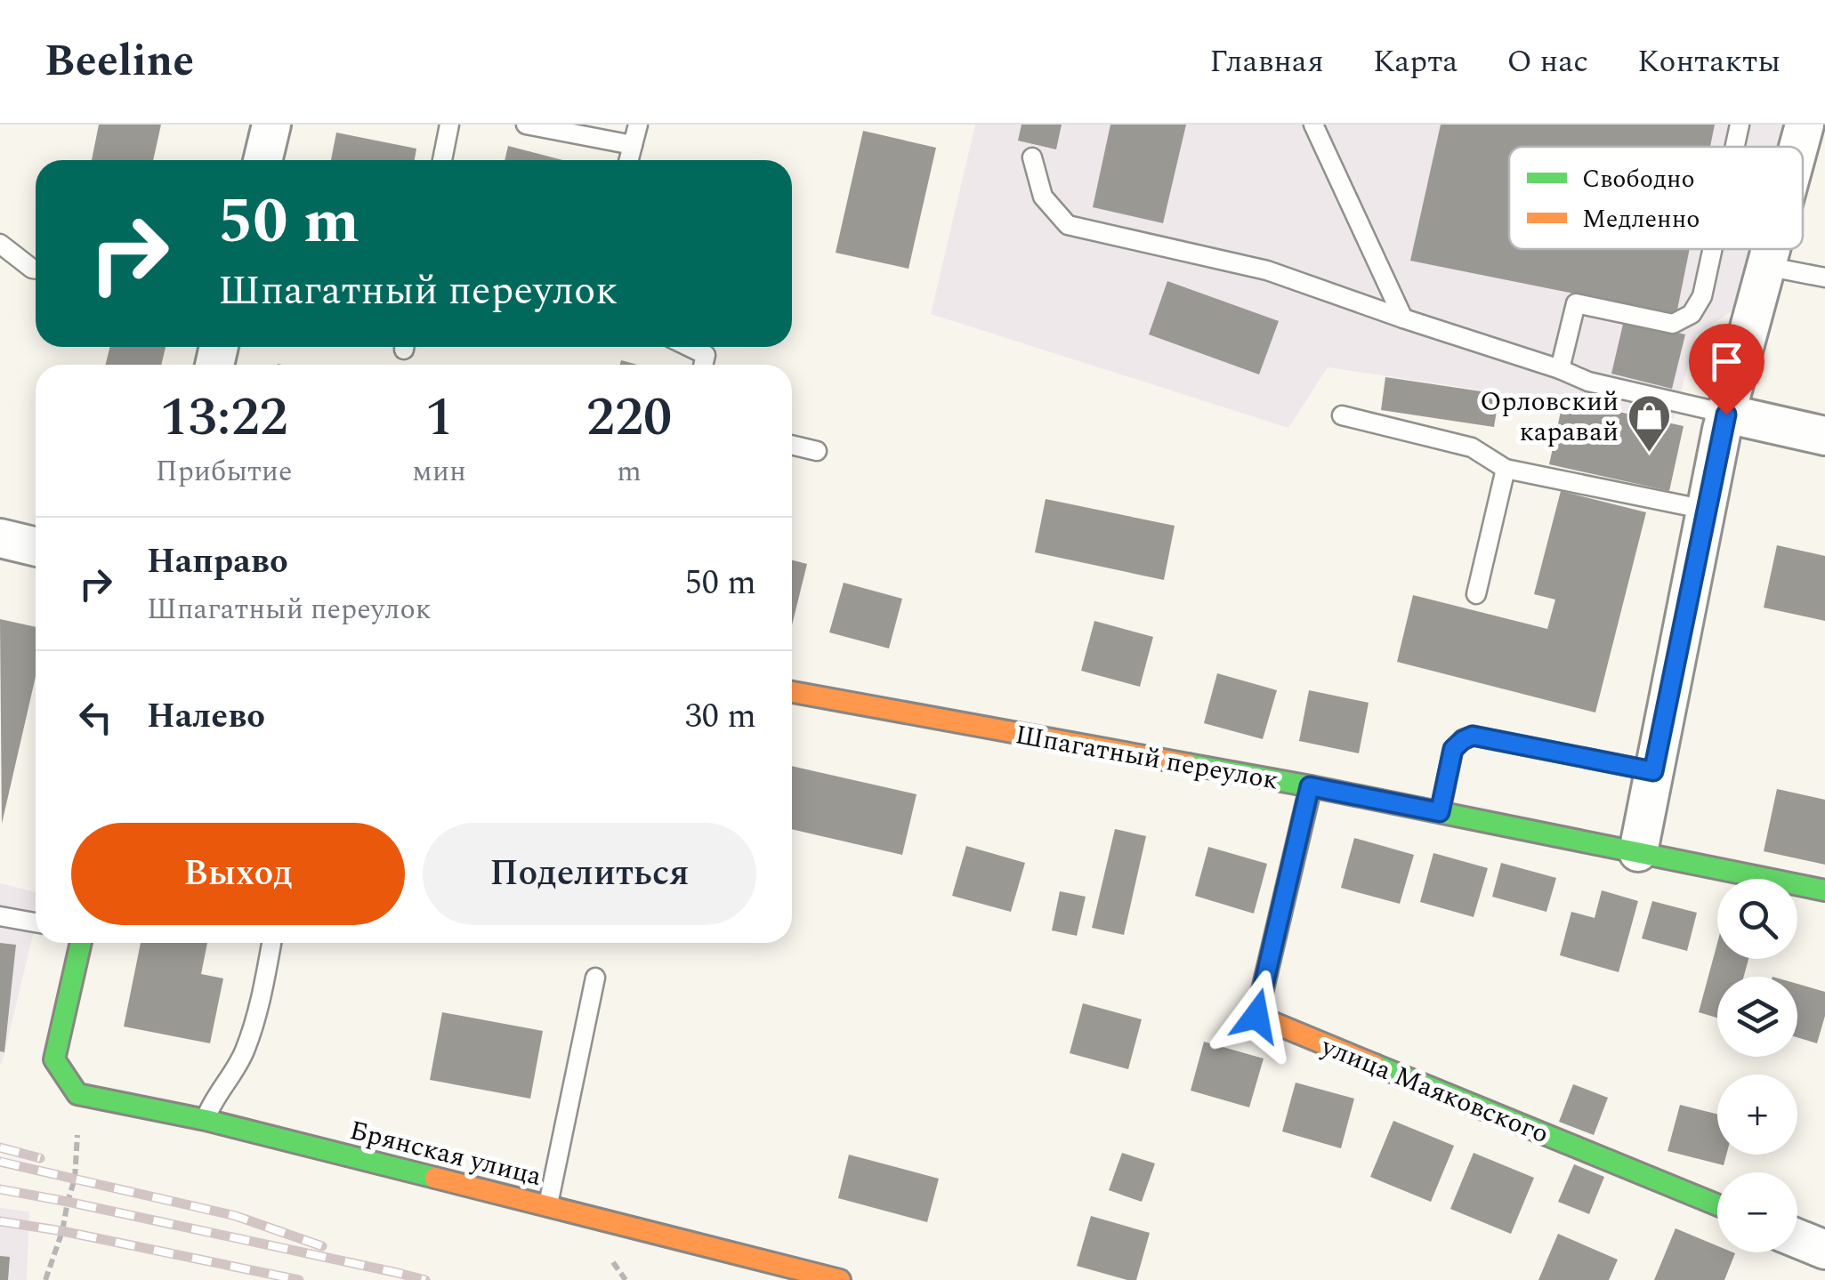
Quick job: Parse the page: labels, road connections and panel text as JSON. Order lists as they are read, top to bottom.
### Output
{
  "streets": {
    "street": ["Шпагатный переулок", "улица Маяковского", "Брянская улица"]
  },
  "crossings": [
    ["Шпагатный переулок", "улица Маяковского"]
  ],
  "places": {
    "shop": ["Орловский каравай"]
  },
  "legend": ["Свободно", "Медленно"],
  "page": {
    "header": "Beeline",
    "nav": [
      "Главная",
      "Карта",
      "О нас",
      "Контакты"
    ],
    "turn": ["50 m", "Шпагатный переулок"],
    "eta": [
      "13:22",
      "Прибытие",
      "1",
      "мин",
      "220",
      "m"
    ],
    "list": [
      {
        "name": "Направо",
        "note": "Шпагатный переулок",
        "value": "50 m"
      },
      {
        "name": "Налево",
        "value": "30 m"
      }
    ],
    "buttons": ["Выход", "Поделиться"],
    "map_buttons": ["+", "−"]
  }
}
